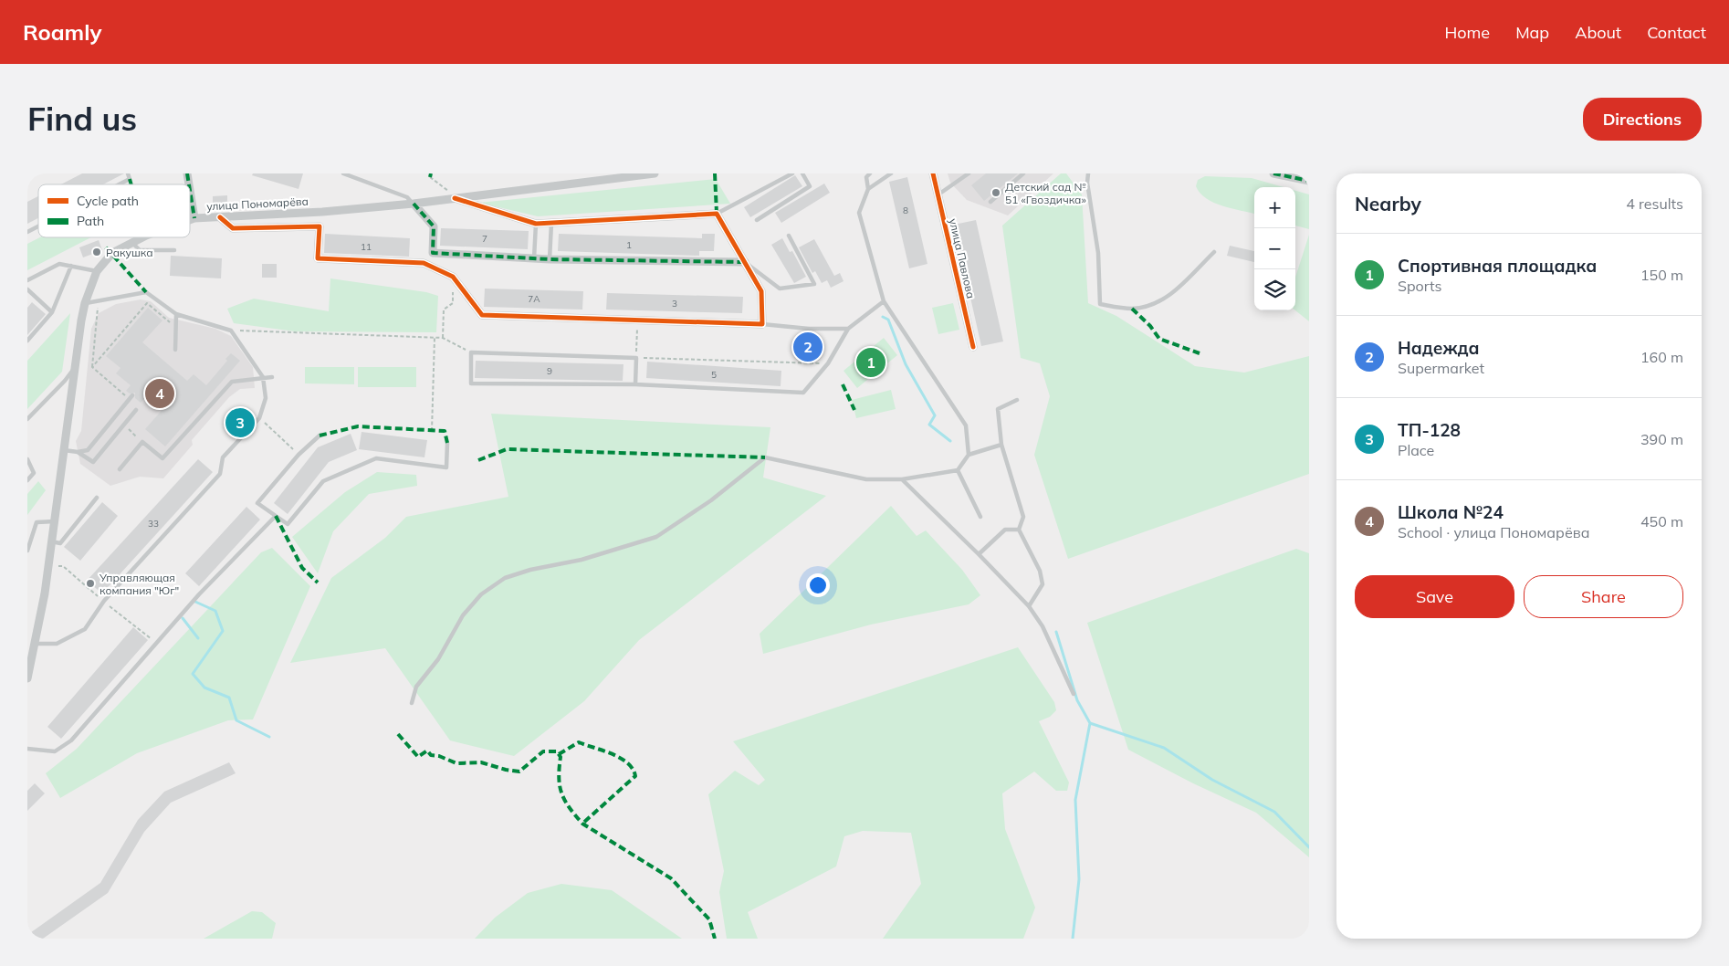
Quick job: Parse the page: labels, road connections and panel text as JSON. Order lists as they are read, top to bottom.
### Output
{
  "streets": {
    "street": ["улица Пономарёва", "улица Павлова"]
  },
  "places": ["Детский сад № 51 «Гвоздичка»", "Ракушка", "Управляющая компания \"Юг\""],
  "house_numbers": [
    "8",
    "7",
    "1",
    "11",
    "7А",
    "3",
    "9",
    "5",
    "33"
  ],
  "legend": ["Cycle path", "Path"],
  "page": {
    "header": "Roamly",
    "nav": [
      "Home",
      "Map",
      "About",
      "Contact"
    ],
    "buttons": [
      "Directions",
      ["Save", "Share"]
    ],
    "title": "Find us",
    "heading": ["Nearby", "4 results"],
    "map_buttons": ["+", "−"],
    "list": [
      {
        "mark": "1",
        "name": "Спортивная площадка",
        "note": "Sports",
        "value": "150 m"
      },
      {
        "mark": "2",
        "name": "Надежда",
        "note": "Supermarket",
        "value": "160 m"
      },
      {
        "mark": "3",
        "name": "ТП-128",
        "note": "Place",
        "value": "390 m"
      },
      {
        "mark": "4",
        "name": "Школа №24",
        "note": "School · улица Пономарёва",
        "value": "450 m"
      }
    ],
    "pins": [
      "2",
      "1",
      "4",
      "3"
    ]
  }
}
